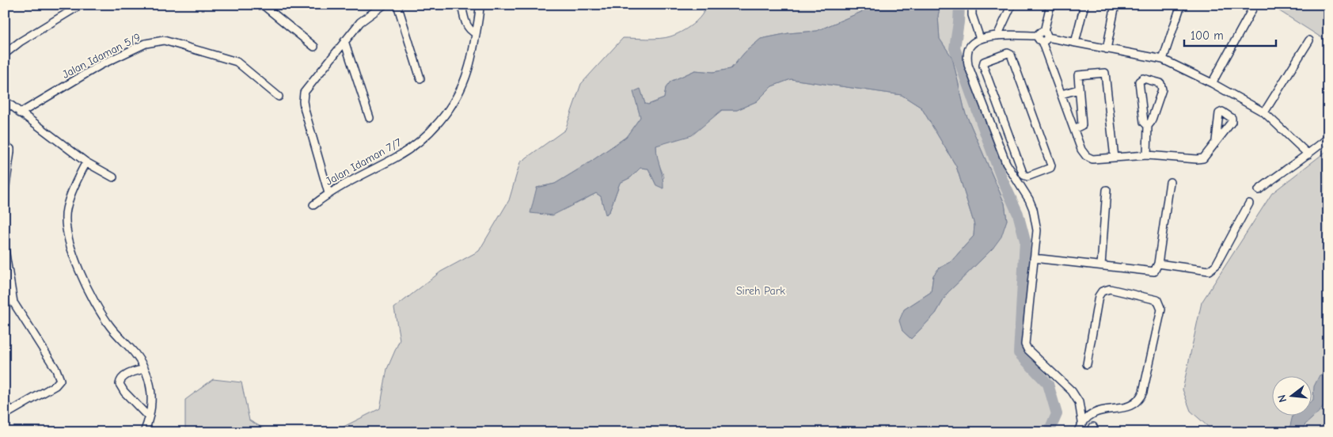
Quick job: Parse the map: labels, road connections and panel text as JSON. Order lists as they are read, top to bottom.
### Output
{
  "streets": {
    "street": ["Jalan Idaman 5/9", "Jalan Idaman 7/7"]
  },
  "parks": ["Sireh Park"],
  "scale_bar": "100 m",
  "north": "left"
}
